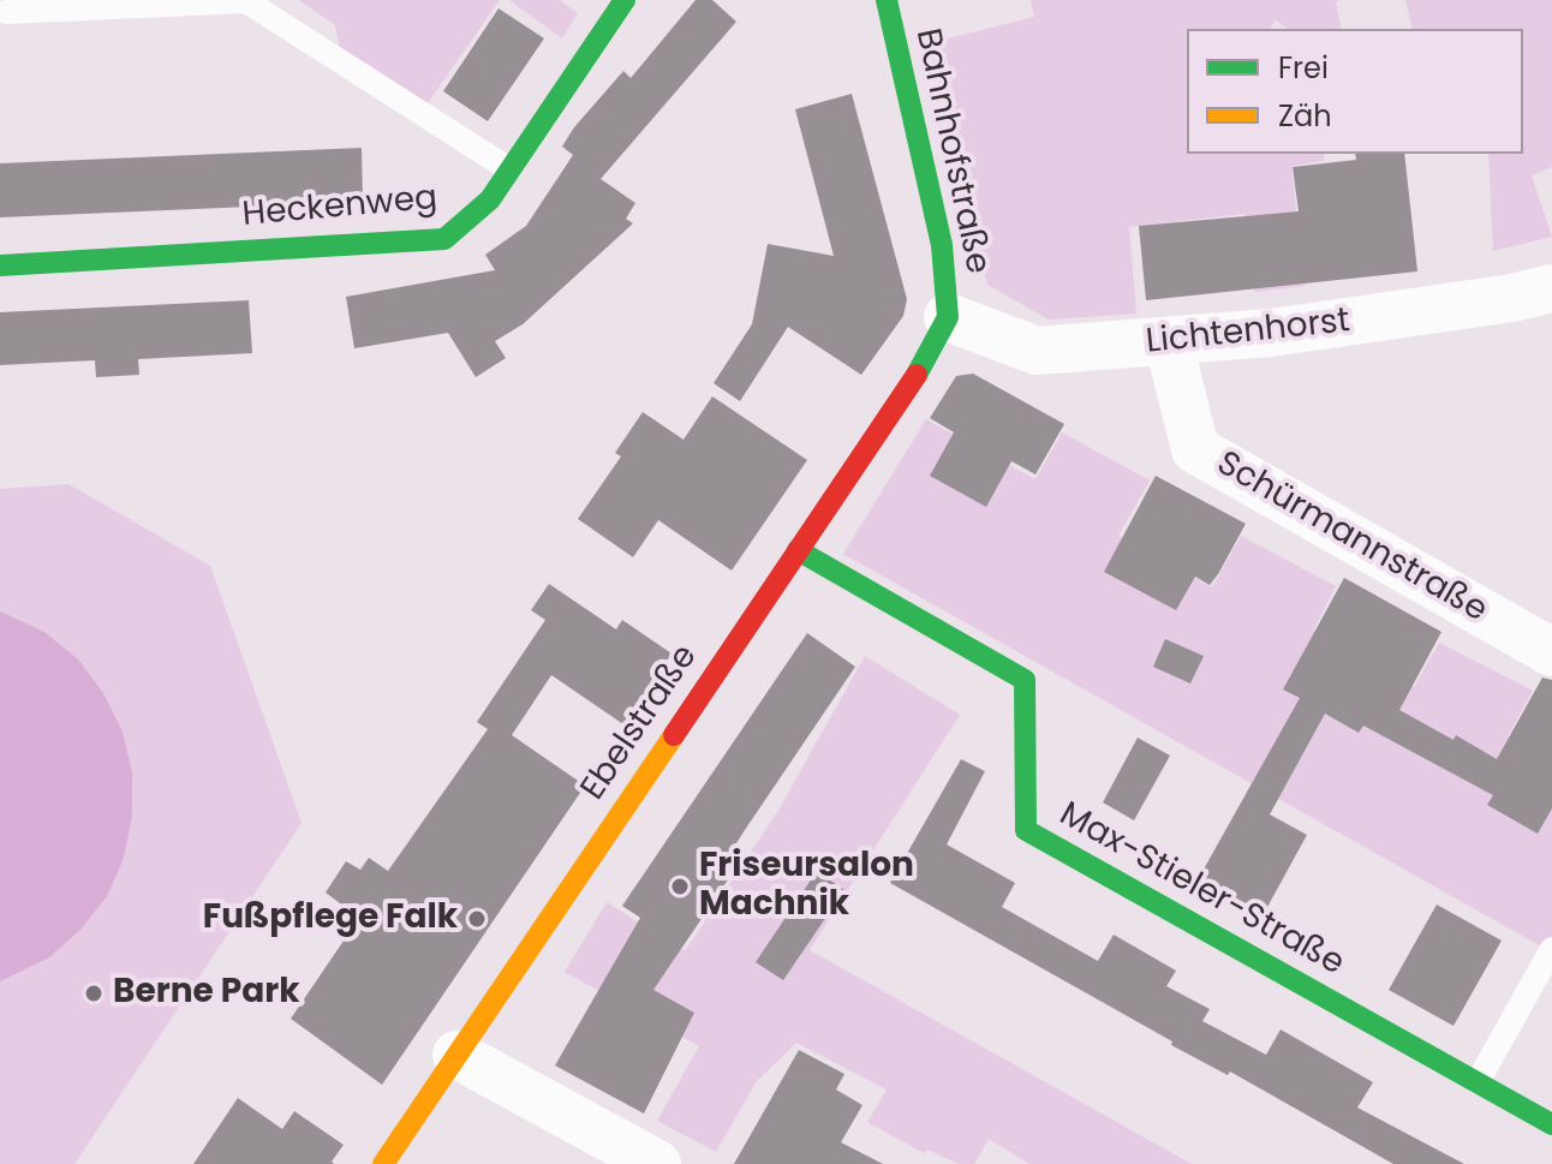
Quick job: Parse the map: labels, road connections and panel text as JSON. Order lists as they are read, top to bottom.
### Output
{
  "streets": {
    "street": [
      "Bahnhofstraße",
      "Heckenweg",
      "Lichtenhorst",
      "Schürmannstraße",
      "Ebelstraße",
      "Max-Stieler-Straße"
    ]
  },
  "crossings": [
    ["Bahnhofstraße", "Lichtenhorst"],
    ["Bahnhofstraße", "Ebelstraße"],
    ["Lichtenhorst", "Schürmannstraße"],
    ["Lichtenhorst", "Ebelstraße"],
    ["Ebelstraße", "Max-Stieler-Straße"]
  ],
  "places": ["Friseursalon Machnik", "Fußpflege Falk", "Berne Park"],
  "legend": ["Frei", "Zäh"]
}
